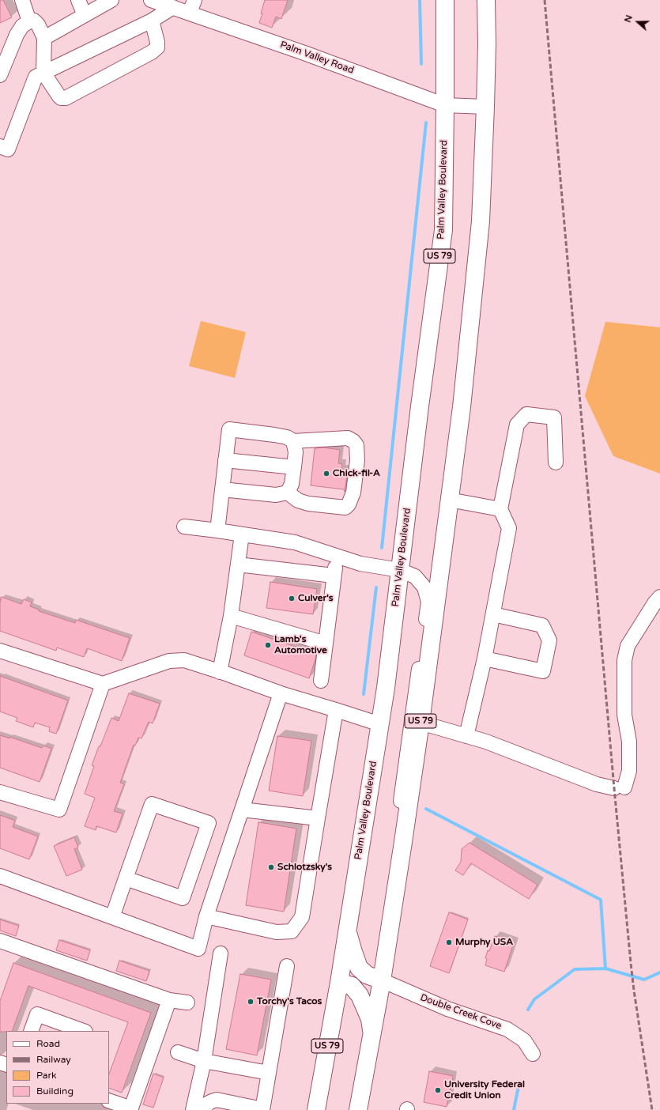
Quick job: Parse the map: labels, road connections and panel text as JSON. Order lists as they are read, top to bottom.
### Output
{
  "streets": {
    "highway": ["Palm Valley Boulevard", "US 79"],
    "street": ["Palm Valley Road", "Double Creek Cove"]
  },
  "crossings": [
    ["Palm Valley Road", "Palm Valley Boulevard"],
    ["Palm Valley Road", "US 79"],
    ["US 79", "Double Creek Cove"]
  ],
  "places": [
    "Chick-fil-A",
    "Culver's",
    "Lamb's Automotive",
    "Schlotzsky's",
    "Murphy USA",
    "Torchy's Tacos",
    "University Federal Credit Union"
  ],
  "legend": [
    "Road",
    "Railway",
    "Park",
    "Building"
  ],
  "north": "left"
}
